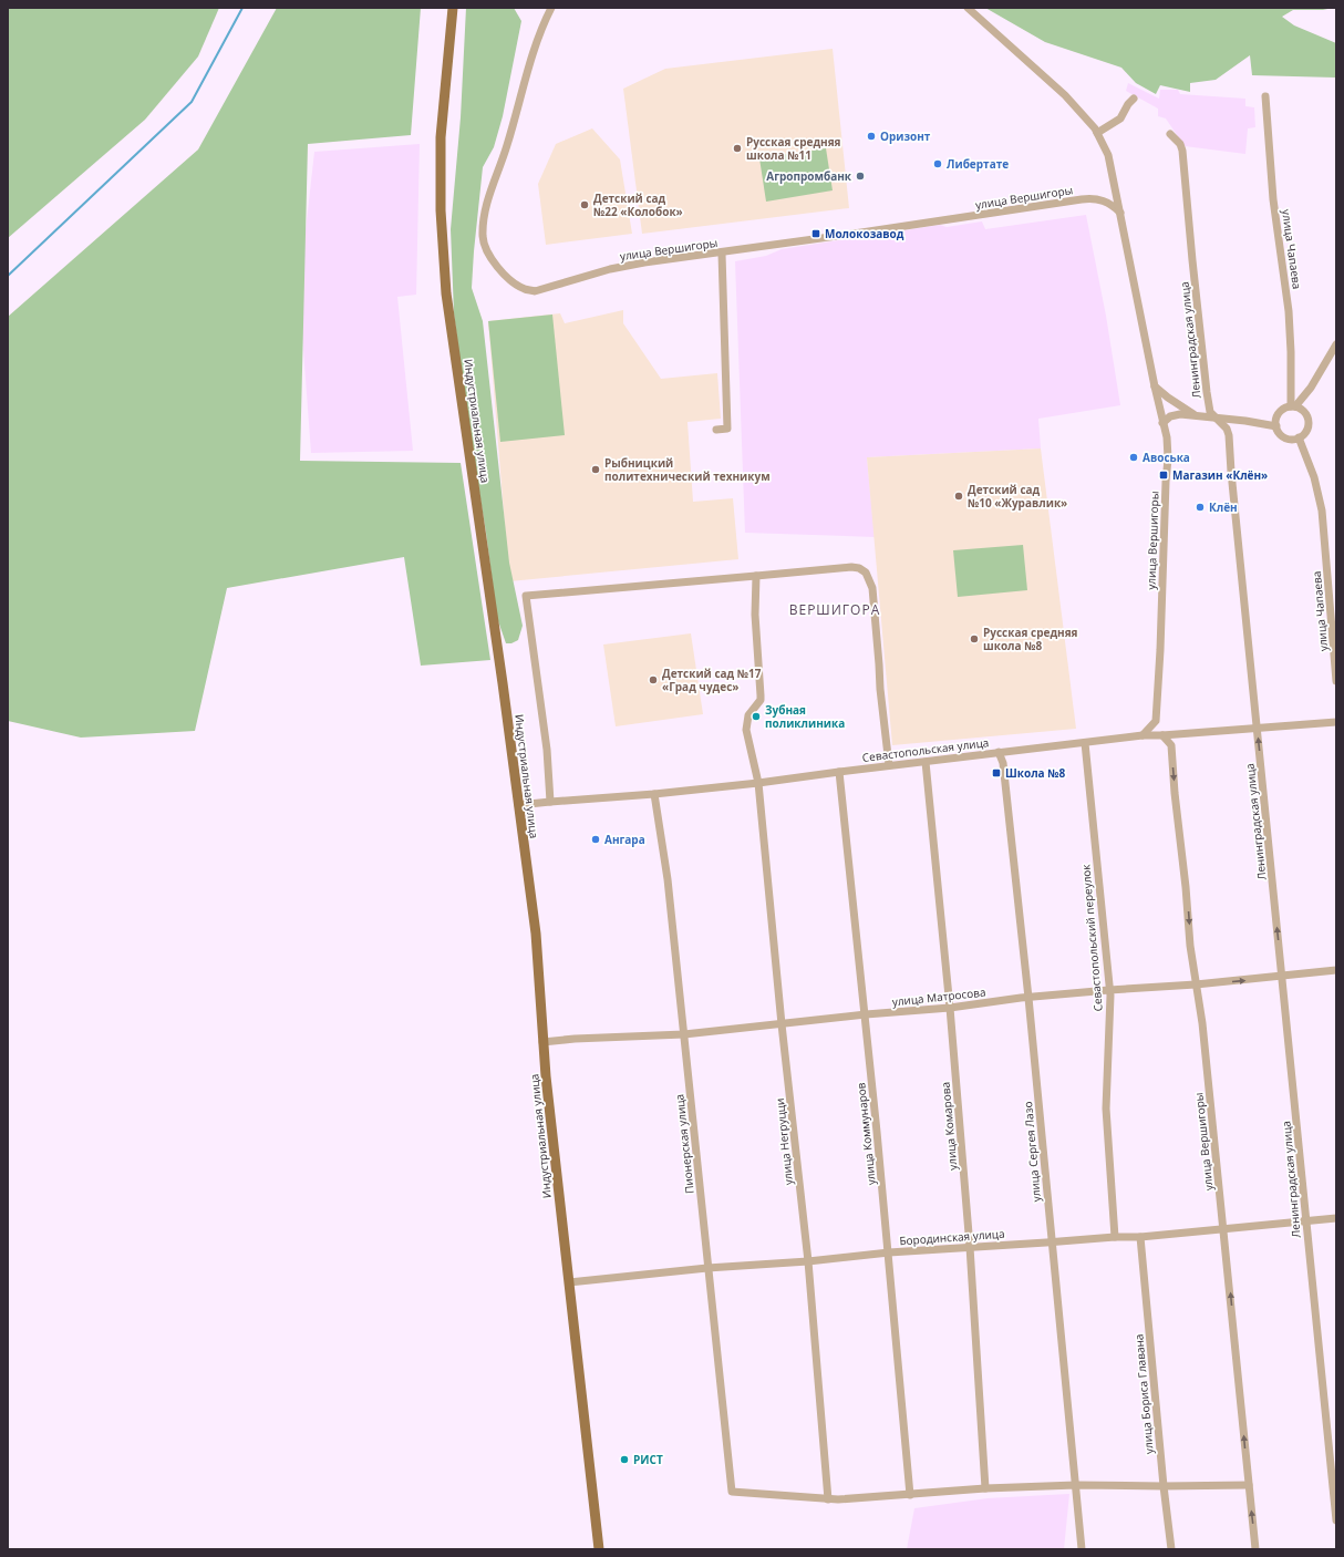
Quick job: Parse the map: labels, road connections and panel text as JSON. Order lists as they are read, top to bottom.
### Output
{
  "streets": {
    "main road": ["Индустриальная улица"],
    "street": [
      "улица Вершигоры",
      "улица Чапаева",
      "Ленинградская улица",
      "Севастопольская улица",
      "Севастопольский переулок",
      "улица Матросова",
      "улица Комарова",
      "улица Коммунаров",
      "улица Негруцци",
      "Пионерская улица",
      "улица Сергея Лазо",
      "Бородинская улица",
      "улица Бориса Главана"
    ]
  },
  "crossings": [
    ["улица Вершигоры", "Севастопольская улица"],
    ["улица Вершигоры", "улица Матросова"],
    ["улица Вершигоры", "Бородинская улица"],
    ["Ленинградская улица", "Севастопольская улица"],
    ["Ленинградская улица", "улица Матросова"],
    ["Ленинградская улица", "Бородинская улица"],
    ["Индустриальная улица", "Севастопольская улица"],
    ["Индустриальная улица", "улица Матросова"],
    ["Индустриальная улица", "Бородинская улица"],
    ["Севастопольская улица", "Севастопольский переулок"],
    ["Севастопольская улица", "улица Комарова"],
    ["Севастопольская улица", "улица Коммунаров"],
    ["Севастопольская улица", "улица Негруцци"],
    ["Севастопольская улица", "Пионерская улица"],
    ["Севастопольская улица", "улица Сергея Лазо"],
    ["Севастопольский переулок", "улица Матросова"],
    ["Севастопольский переулок", "Бородинская улица"],
    ["улица Матросова", "улица Комарова"],
    ["улица Матросова", "улица Коммунаров"],
    ["улица Матросова", "улица Негруцци"],
    ["улица Матросова", "Пионерская улица"],
    ["улица Матросова", "улица Сергея Лазо"],
    ["улица Комарова", "Бородинская улица"],
    ["улица Коммунаров", "Бородинская улица"],
    ["улица Негруцци", "Пионерская улица"],
    ["улица Негруцци", "Бородинская улица"],
    ["Пионерская улица", "Бородинская улица"],
    ["улица Сергея Лазо", "Бородинская улица"],
    ["Бородинская улица", "улица Бориса Главана"]
  ],
  "districts": ["ВЕРШИГОРА"],
  "places": {
    "other": [
      "Оризонт",
      "Русская средняя школа №11",
      "Либертате",
      "Агропромбанк",
      "Детский сад №22 «Колобок»",
      "Авоська",
      "Рыбницкий политехнический техникум",
      "Детский сад №10 «Журавлик»",
      "Клён",
      "Русская средняя школа №8",
      "Детский сад №17 «Град чудес»",
      "Зубная поликлиника",
      "Ангара",
      "РИСТ"
    ],
    "transit": ["Молокозавод", "Магазин «Клён»", "Школа №8"]
  }
}
